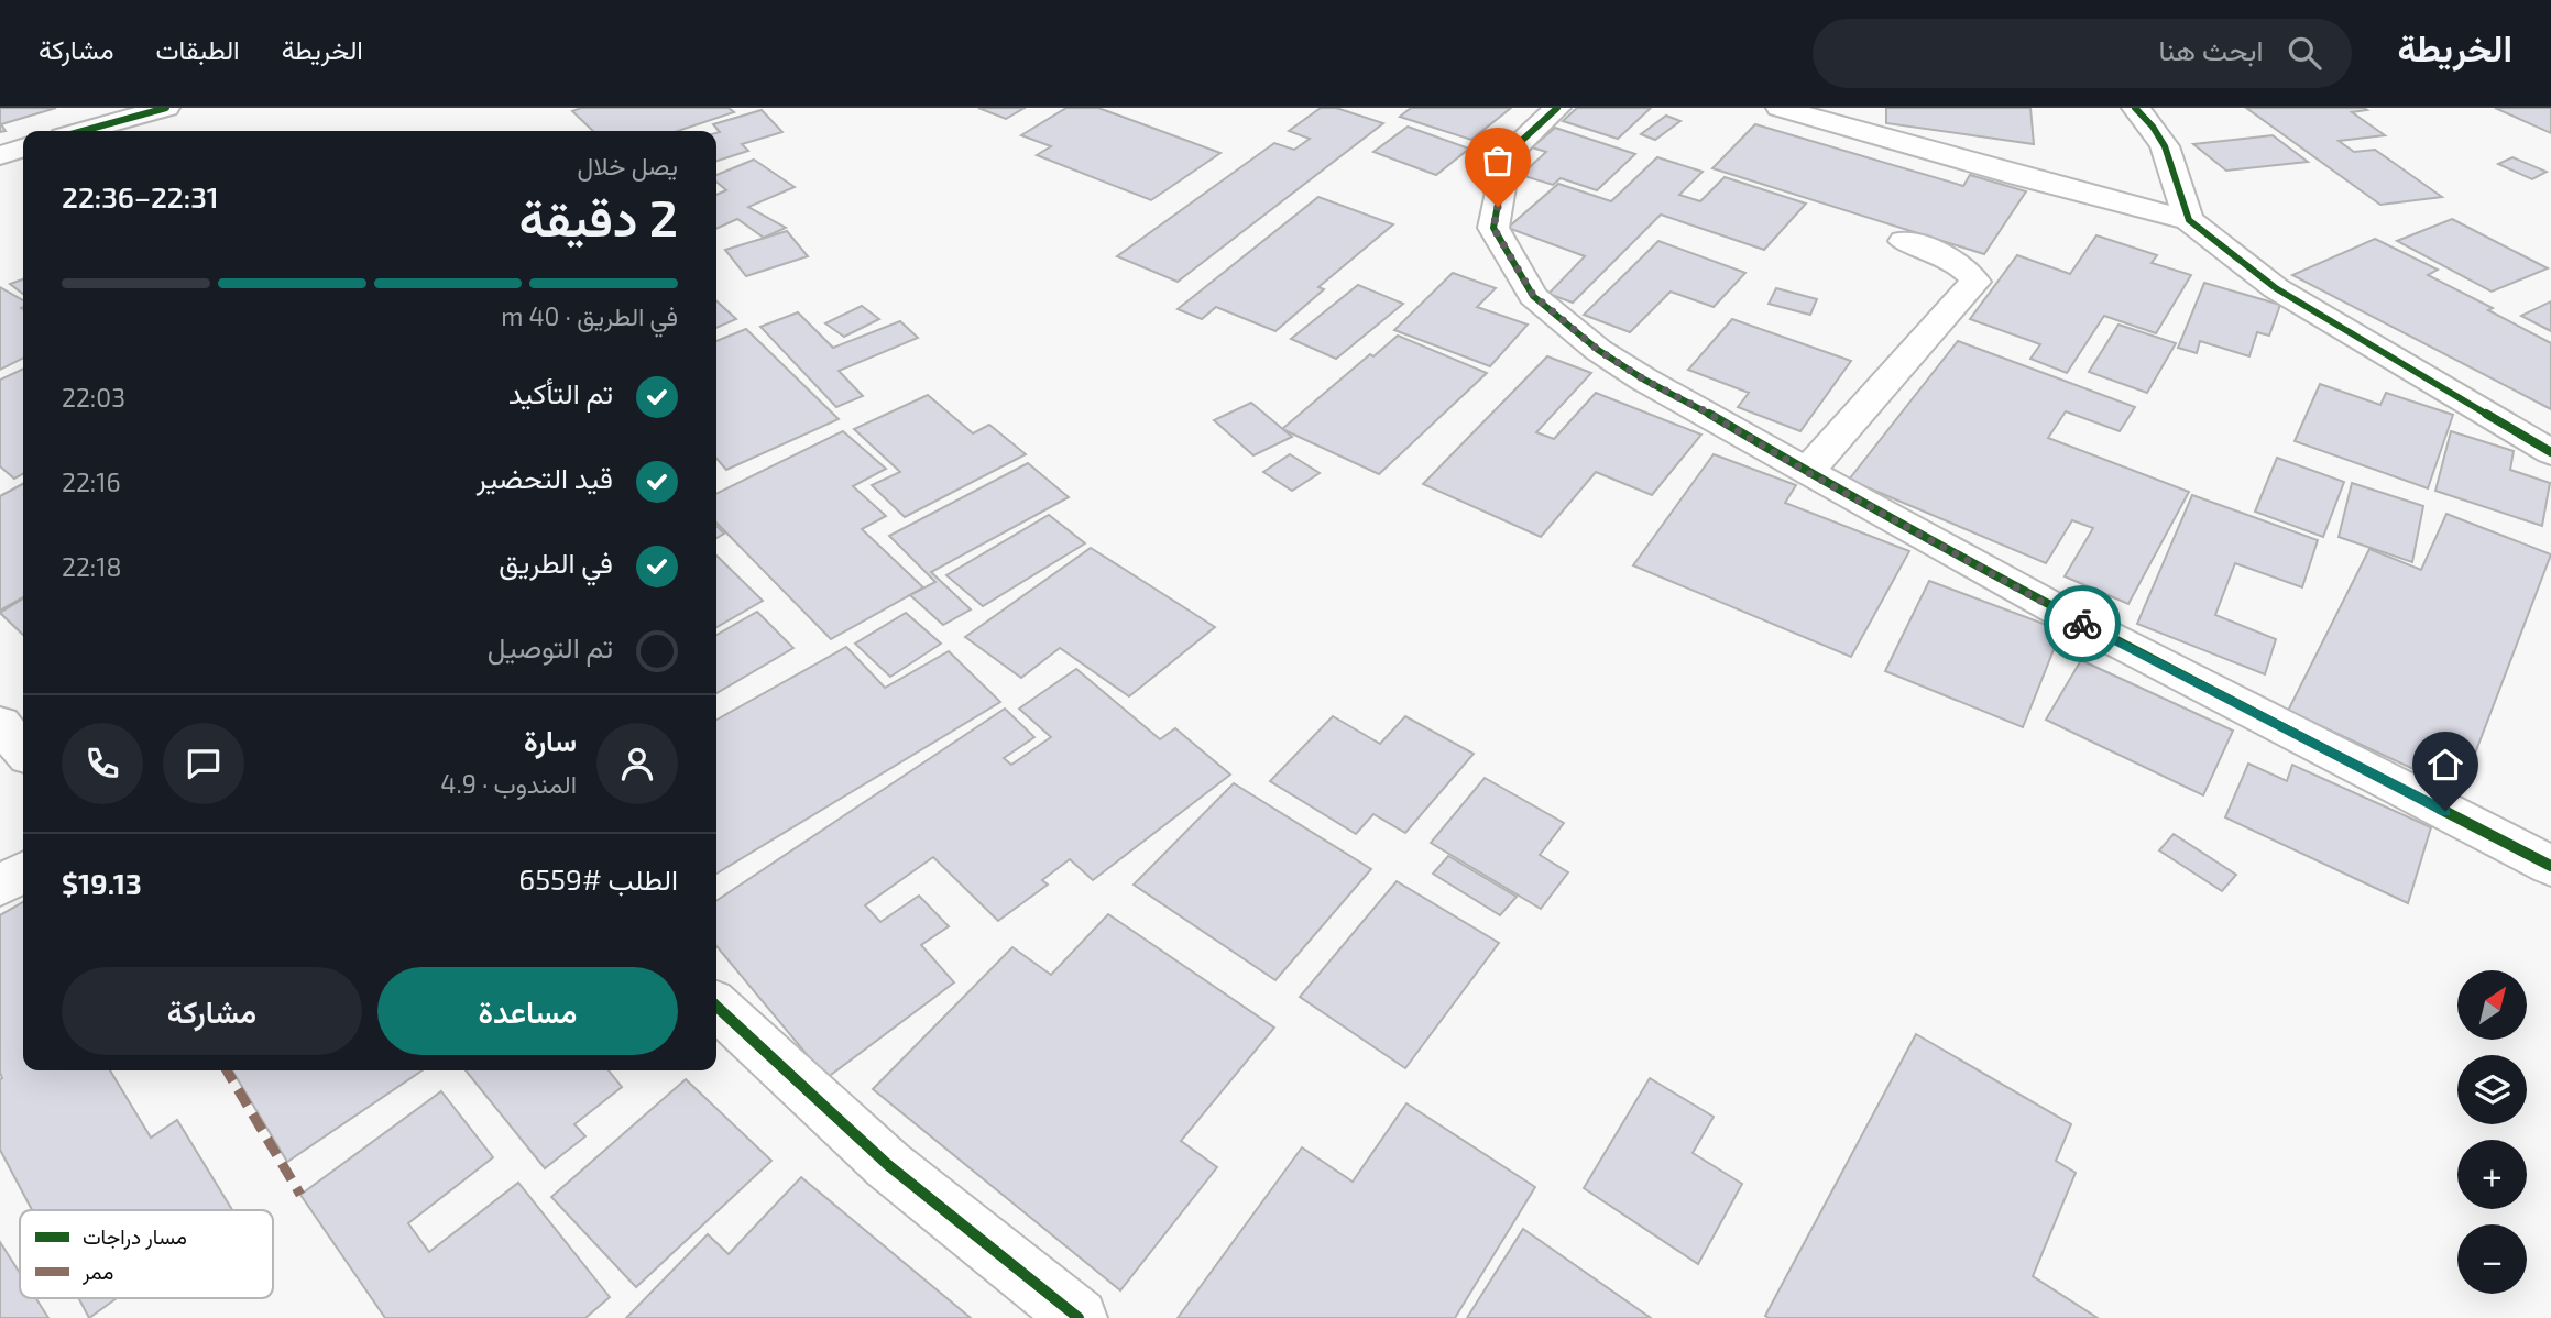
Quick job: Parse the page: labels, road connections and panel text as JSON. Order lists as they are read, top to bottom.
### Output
{
  "legend": ["مسار دراجات", "ممر"],
  "north": "top right",
  "page": {
    "header": "الخريطة",
    "search": "ابحث هنا",
    "nav": ["الخريطة", "الطبقات", "مشاركة"],
    "heading": ["2 دقيقة", "يصل خلال", "22:31–22:36"],
    "panel": [
      "سارة",
      "المندوب · 4.9",
      "الطلب #6559",
      "$19.13"
    ],
    "bar": "في الطريق · 40 m",
    "list": [
      ["تم التأكيد", "22:03"],
      ["قيد التحضير", "22:16"],
      ["في الطريق", "22:18"],
      "تم التوصيل"
    ],
    "buttons": ["مساعدة", "مشاركة"],
    "map_buttons": ["+", "−"]
  }
}
